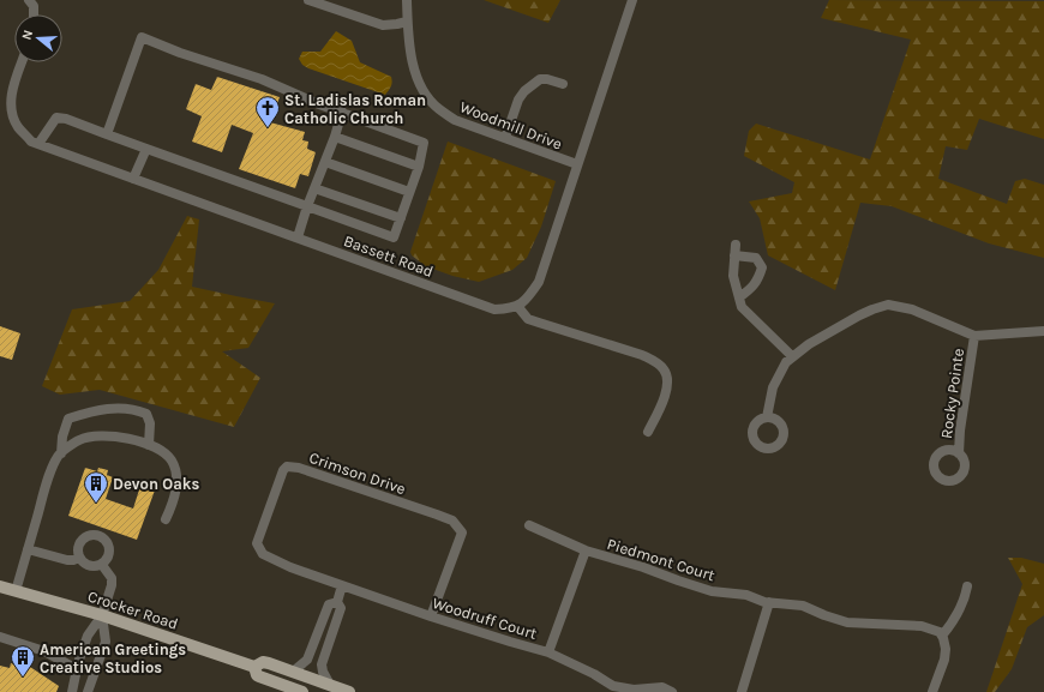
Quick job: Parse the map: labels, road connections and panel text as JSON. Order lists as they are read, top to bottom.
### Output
{
  "streets": {
    "main road": ["Crocker Road"],
    "street": [
      "Woodmill Drive",
      "Bassett Road",
      "Rocky Pointe",
      "Crimson Drive",
      "Piedmont Court",
      "Woodruff Court"
    ]
  },
  "crossings": [
    ["Crimson Drive", "Woodruff Court"]
  ],
  "places": {
    "church": ["St. Ladislas Roman Catholic Church"],
    "building": ["Devon Oaks", "American Greetings Creative Studios"]
  },
  "north": "left"
}
